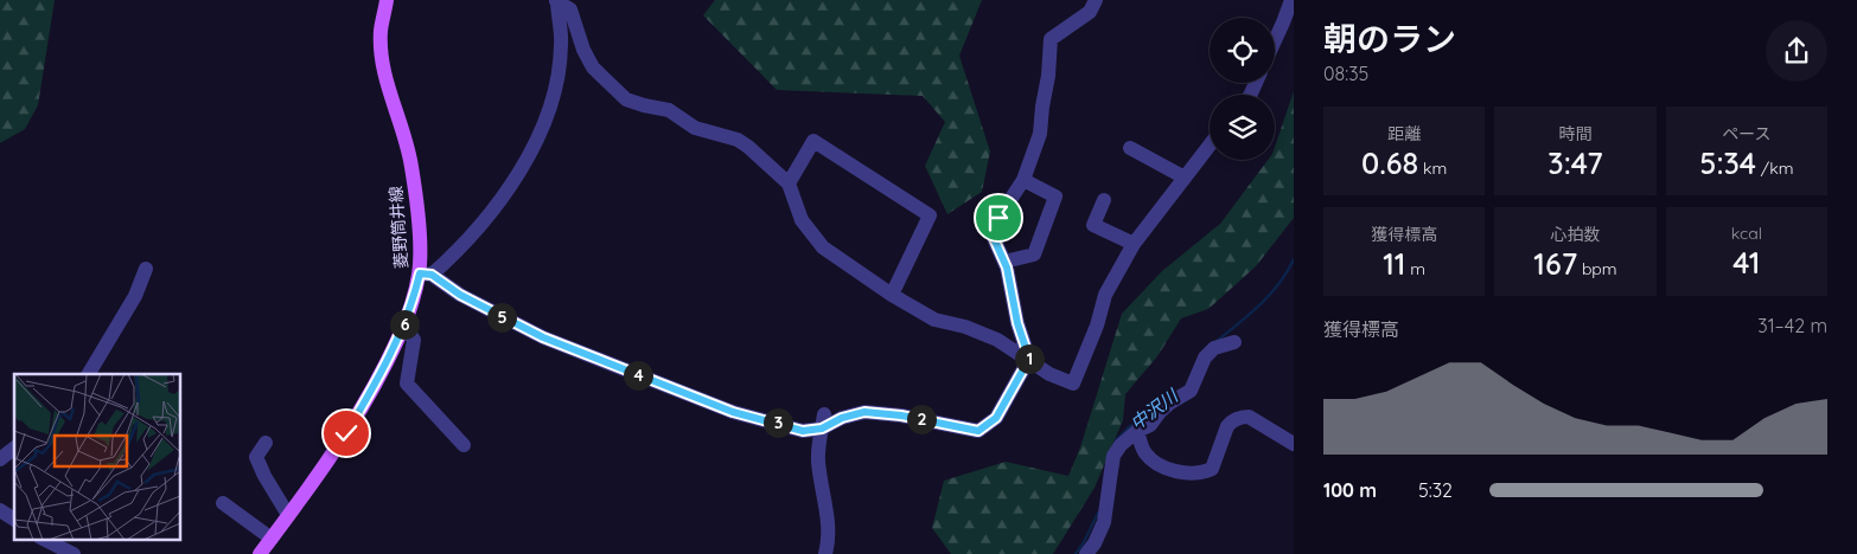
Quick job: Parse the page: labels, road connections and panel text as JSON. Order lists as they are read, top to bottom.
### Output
{
  "streets": {
    "main road": ["菱野筒井線"]
  },
  "water": ["中沢川"],
  "page": {
    "heading": ["朝のラン", "08:35"],
    "stats": [
      ["距離", "0.68 km"],
      ["時間", "3:47"],
      ["ペース", "5:34 /km"],
      ["獲得標高", "11 m"],
      ["心拍数", "167 bpm"],
      ["kcal", "41"]
    ],
    "chart": ["獲得標高", "31–42 m"],
    "pins": [
      "5",
      "6",
      "1",
      "4",
      "2",
      "3"
    ],
    "list": [
      {
        "name": "100 m",
        "note": "5:32"
      }
    ]
  }
}
